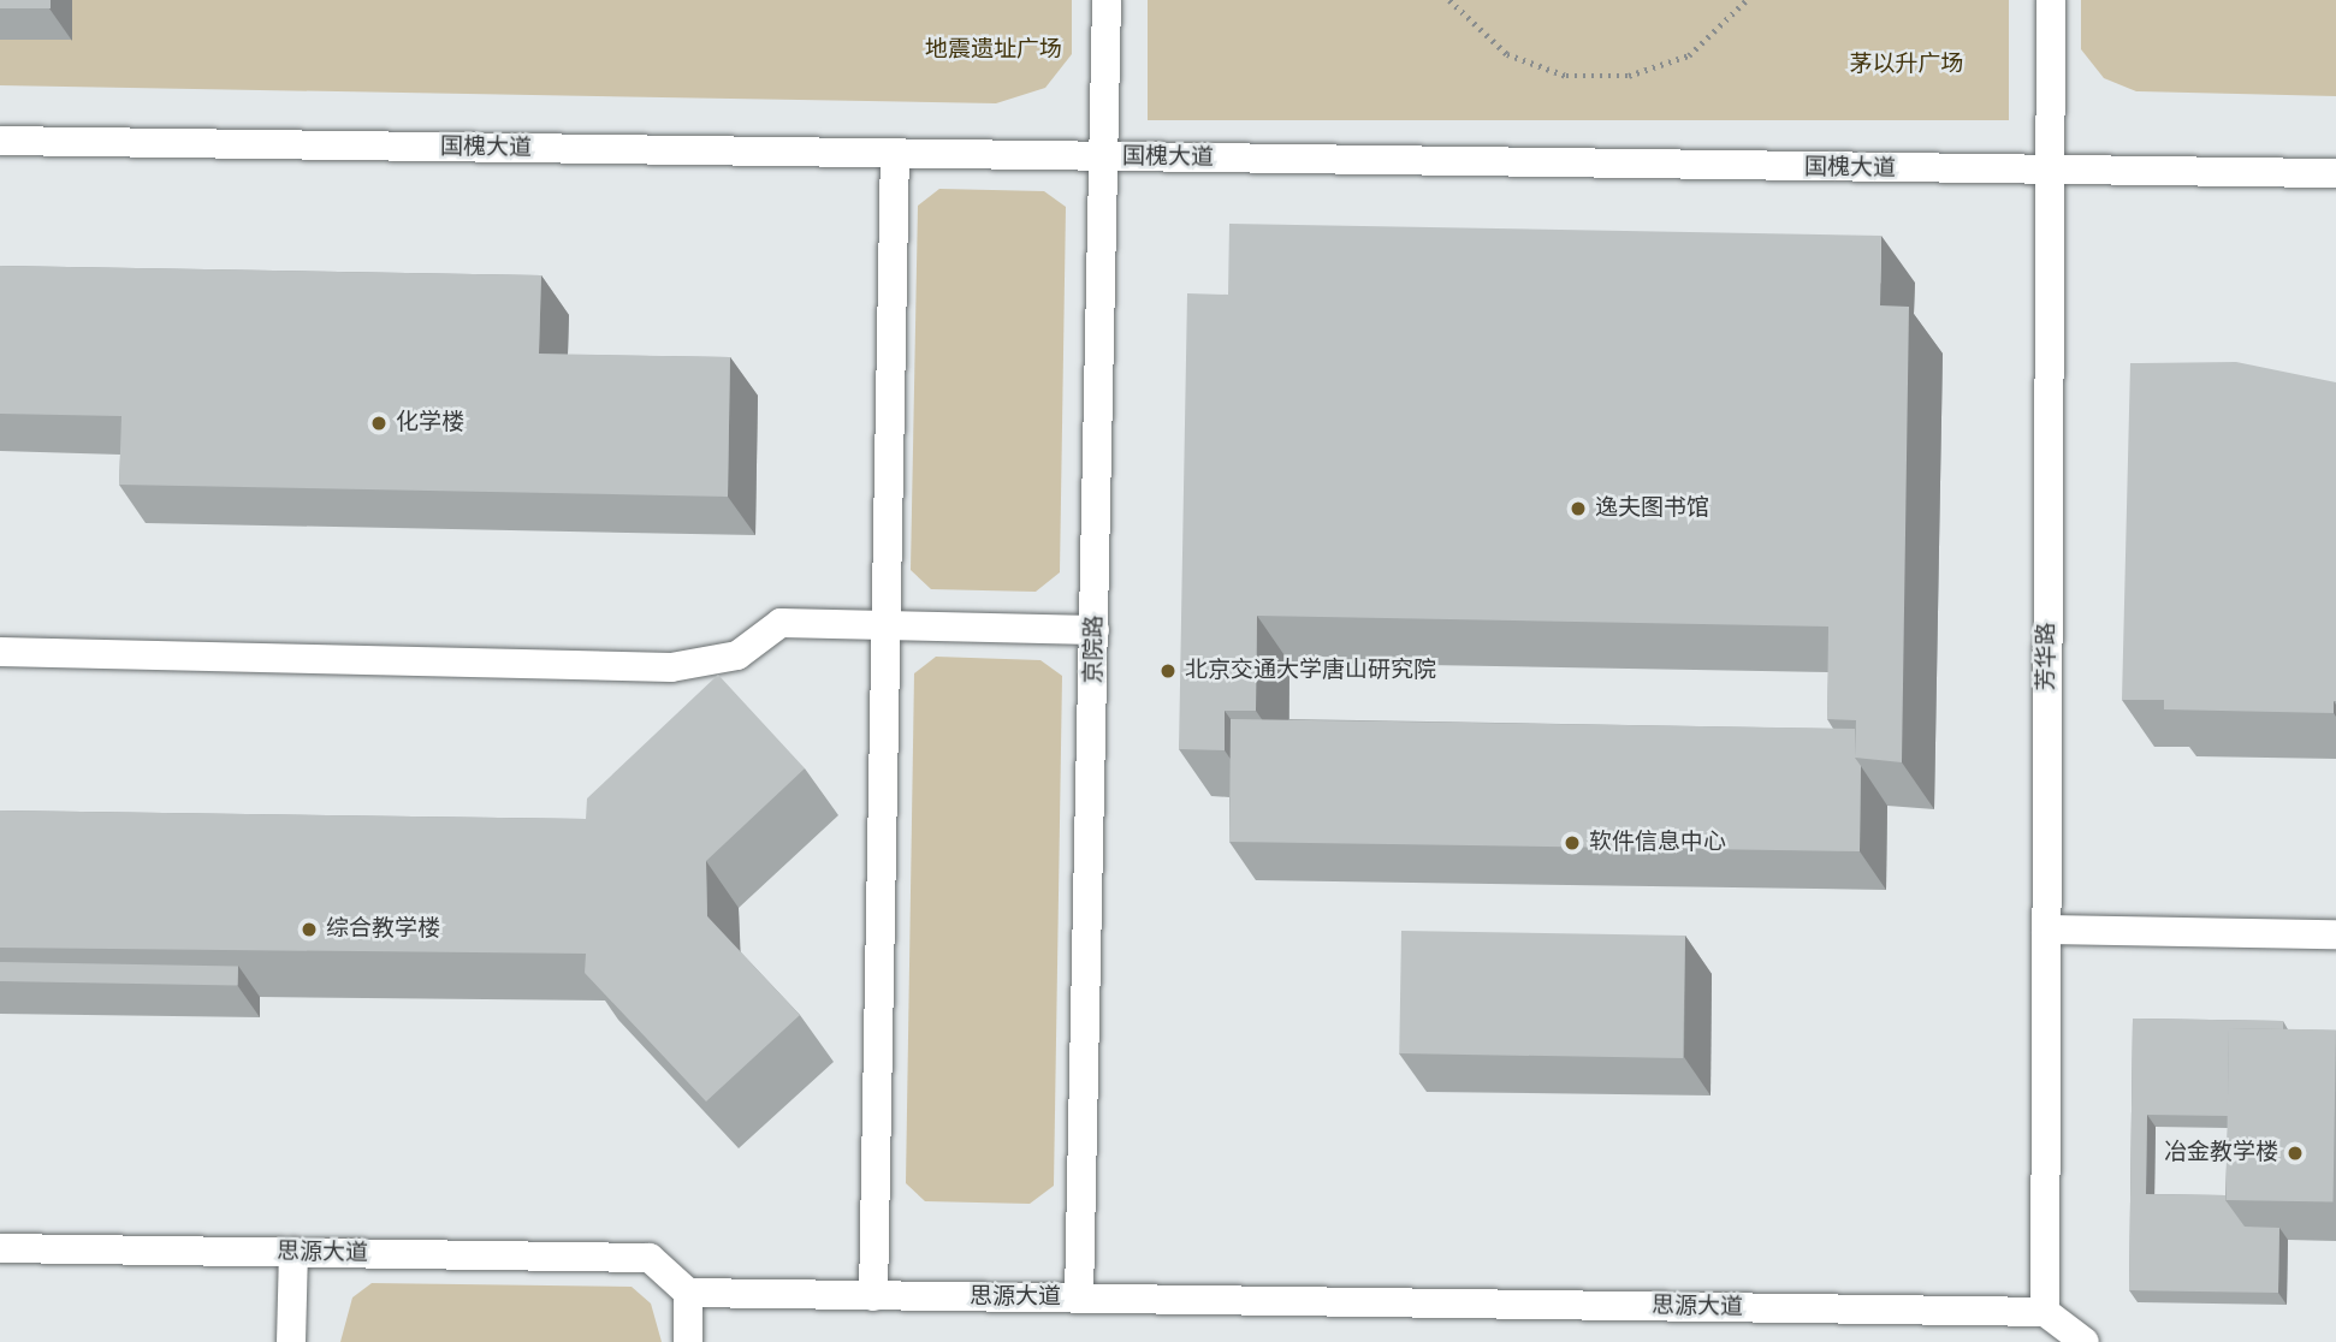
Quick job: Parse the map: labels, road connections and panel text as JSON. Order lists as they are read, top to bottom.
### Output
{
  "streets": {
    "lane": [
      "国槐大道",
      "京院路",
      "芳华路",
      "思源大道"
    ]
  },
  "crossings": [
    ["国槐大道", "京院路"],
    ["国槐大道", "芳华路"],
    ["京院路", "思源大道"],
    ["芳华路", "思源大道"]
  ],
  "parks": ["地震遗址广场", "茅以升广场"],
  "places": [
    "化学楼",
    "逸夫图书馆",
    "北京交通大学唐山研究院",
    "软件信息中心",
    "综合教学楼",
    "冶金教学楼"
  ]
}
